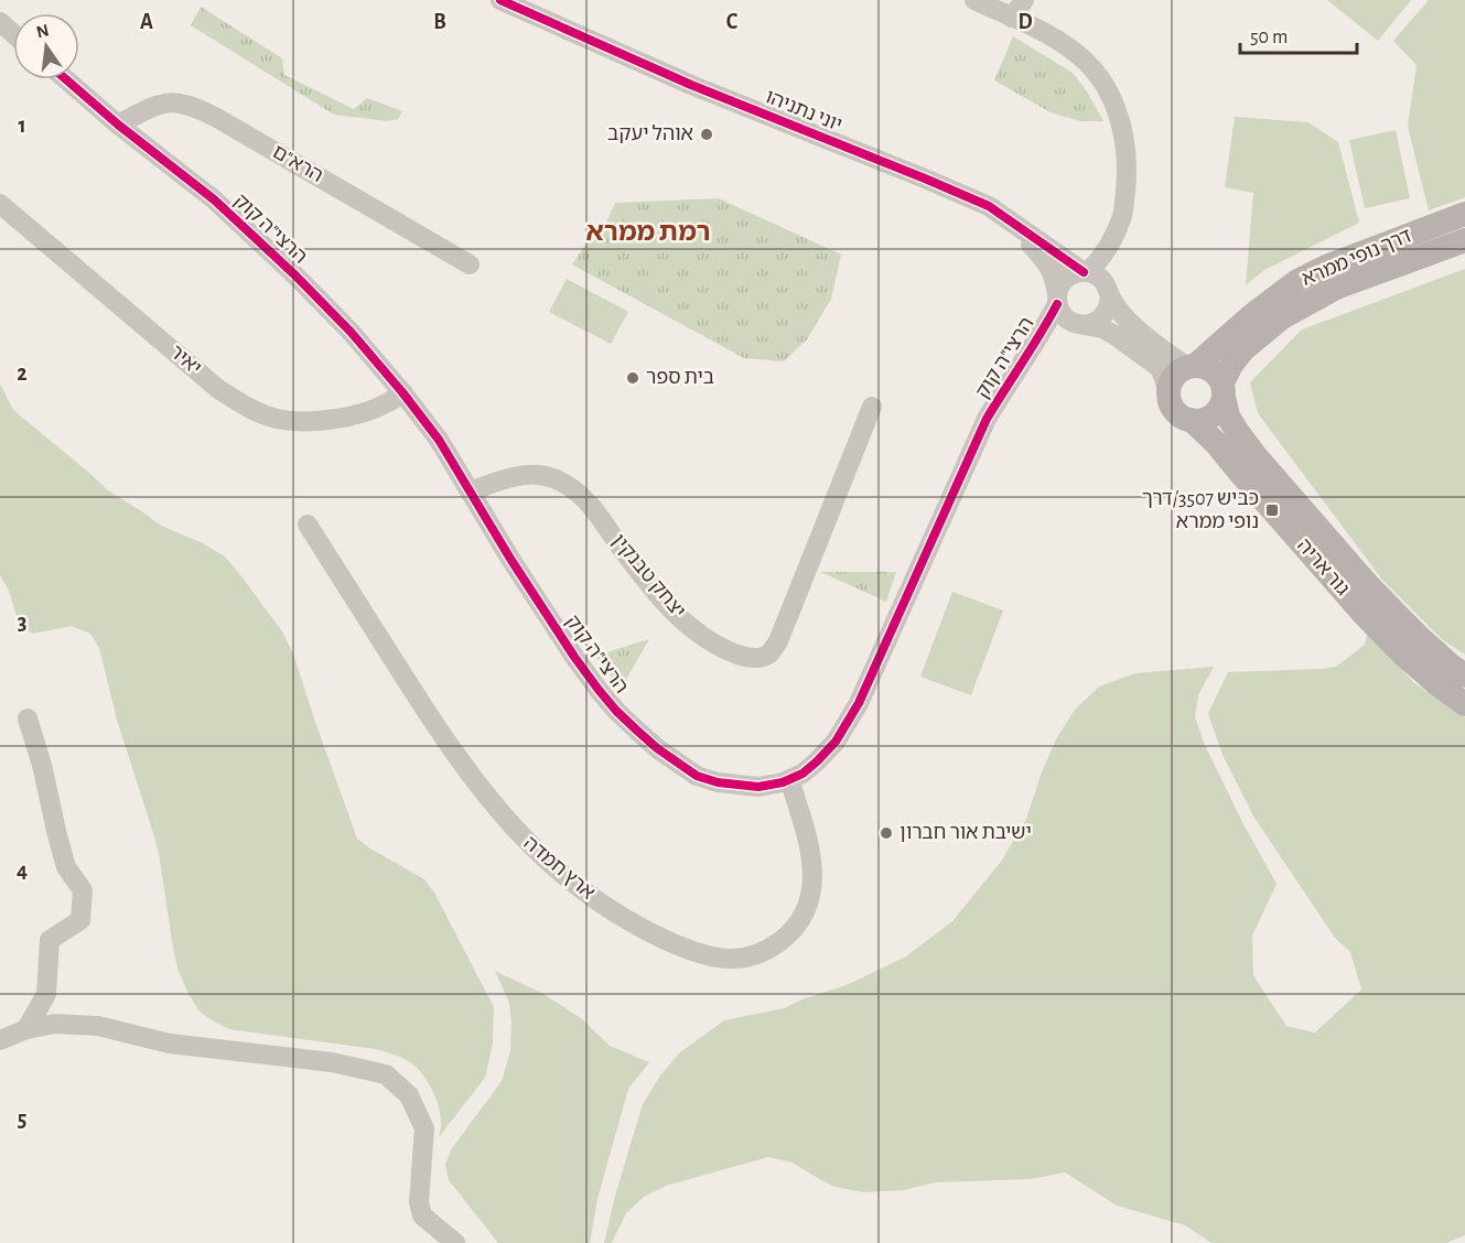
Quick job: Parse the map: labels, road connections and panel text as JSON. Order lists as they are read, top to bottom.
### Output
{
  "streets": {
    "main road": ["דרך נופי ממרא", "גור אריה"],
    "street": [
      "יוני נתניהו",
      "הרא\"ם",
      "הרצי\"ה קוק",
      "יאיר",
      "יצחק טבנקין",
      "ארץ חמדה"
    ]
  },
  "crossings": [
    ["יוני נתניהו", "הרצי\"ה קוק"],
    ["הרא\"ם", "הרצי\"ה קוק"],
    ["הרצי\"ה קוק", "יאיר"],
    ["הרצי\"ה קוק", "יצחק טבנקין"],
    ["הרצי\"ה קוק", "ארץ חמדה"],
    ["דרך נופי ממרא", "גור אריה"]
  ],
  "districts": ["רמת ממרא"],
  "places": {
    "other": ["אוהל יעקב", "בית ספר", "ישיבת אור חברון"],
    "transit": ["כביש 3507/דרך נופי ממרא"]
  },
  "scale_bar": "50 m",
  "north": "top",
  "grid": {
    "columns": [
      "A",
      "B",
      "C",
      "D"
    ],
    "rows": [
      "1",
      "2",
      "3",
      "4",
      "5"
    ]
  }
}
